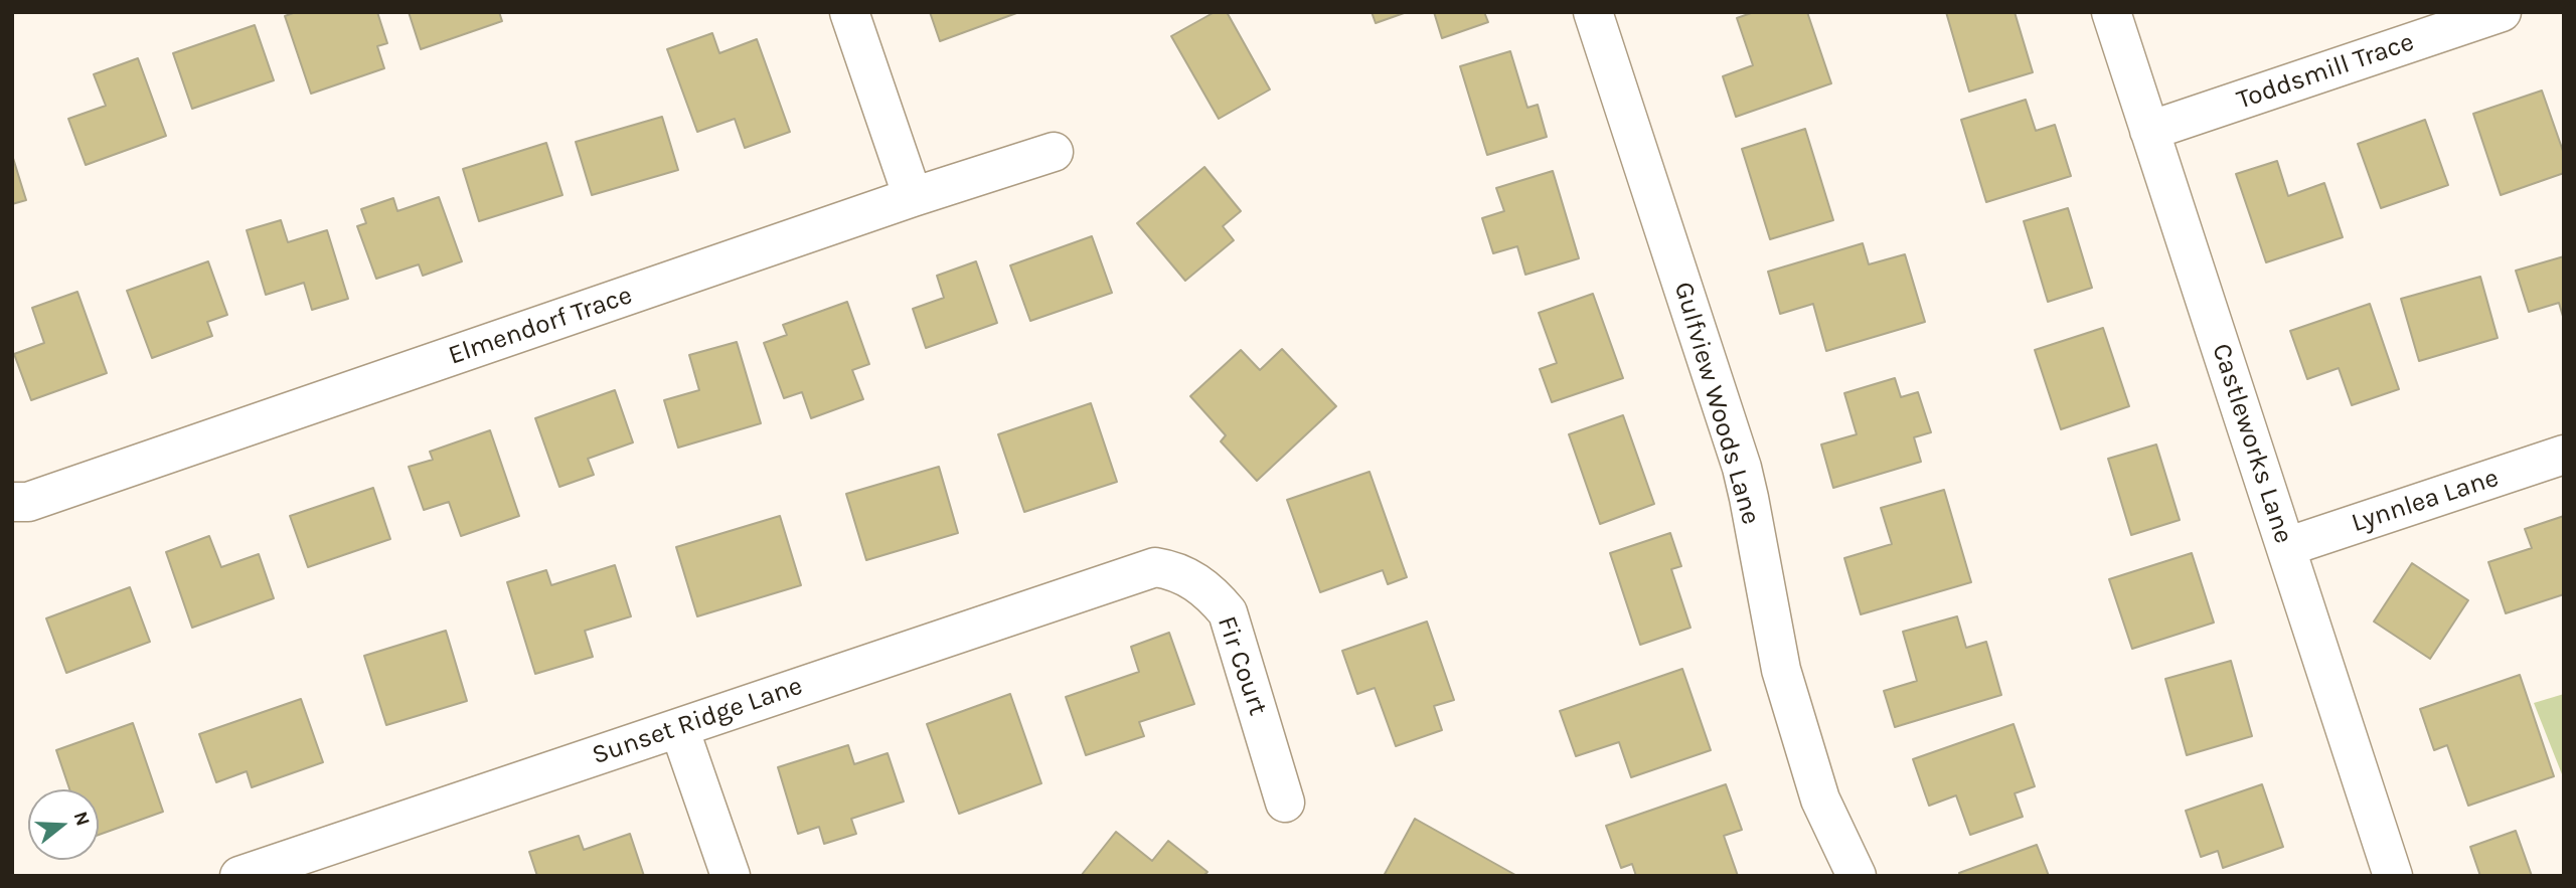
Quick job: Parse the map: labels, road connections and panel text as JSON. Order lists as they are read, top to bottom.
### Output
{
  "streets": {
    "street": [
      "Toddsmill Trace",
      "Elmendorf Trace",
      "Gulfview Woods Lane",
      "Castleworks Lane",
      "Lynnlea Lane",
      "Fir Court",
      "Sunset Ridge Lane"
    ]
  },
  "crossings": [
    ["Toddsmill Trace", "Castleworks Lane"],
    ["Castleworks Lane", "Lynnlea Lane"],
    ["Fir Court", "Sunset Ridge Lane"]
  ],
  "north": "right"
}
